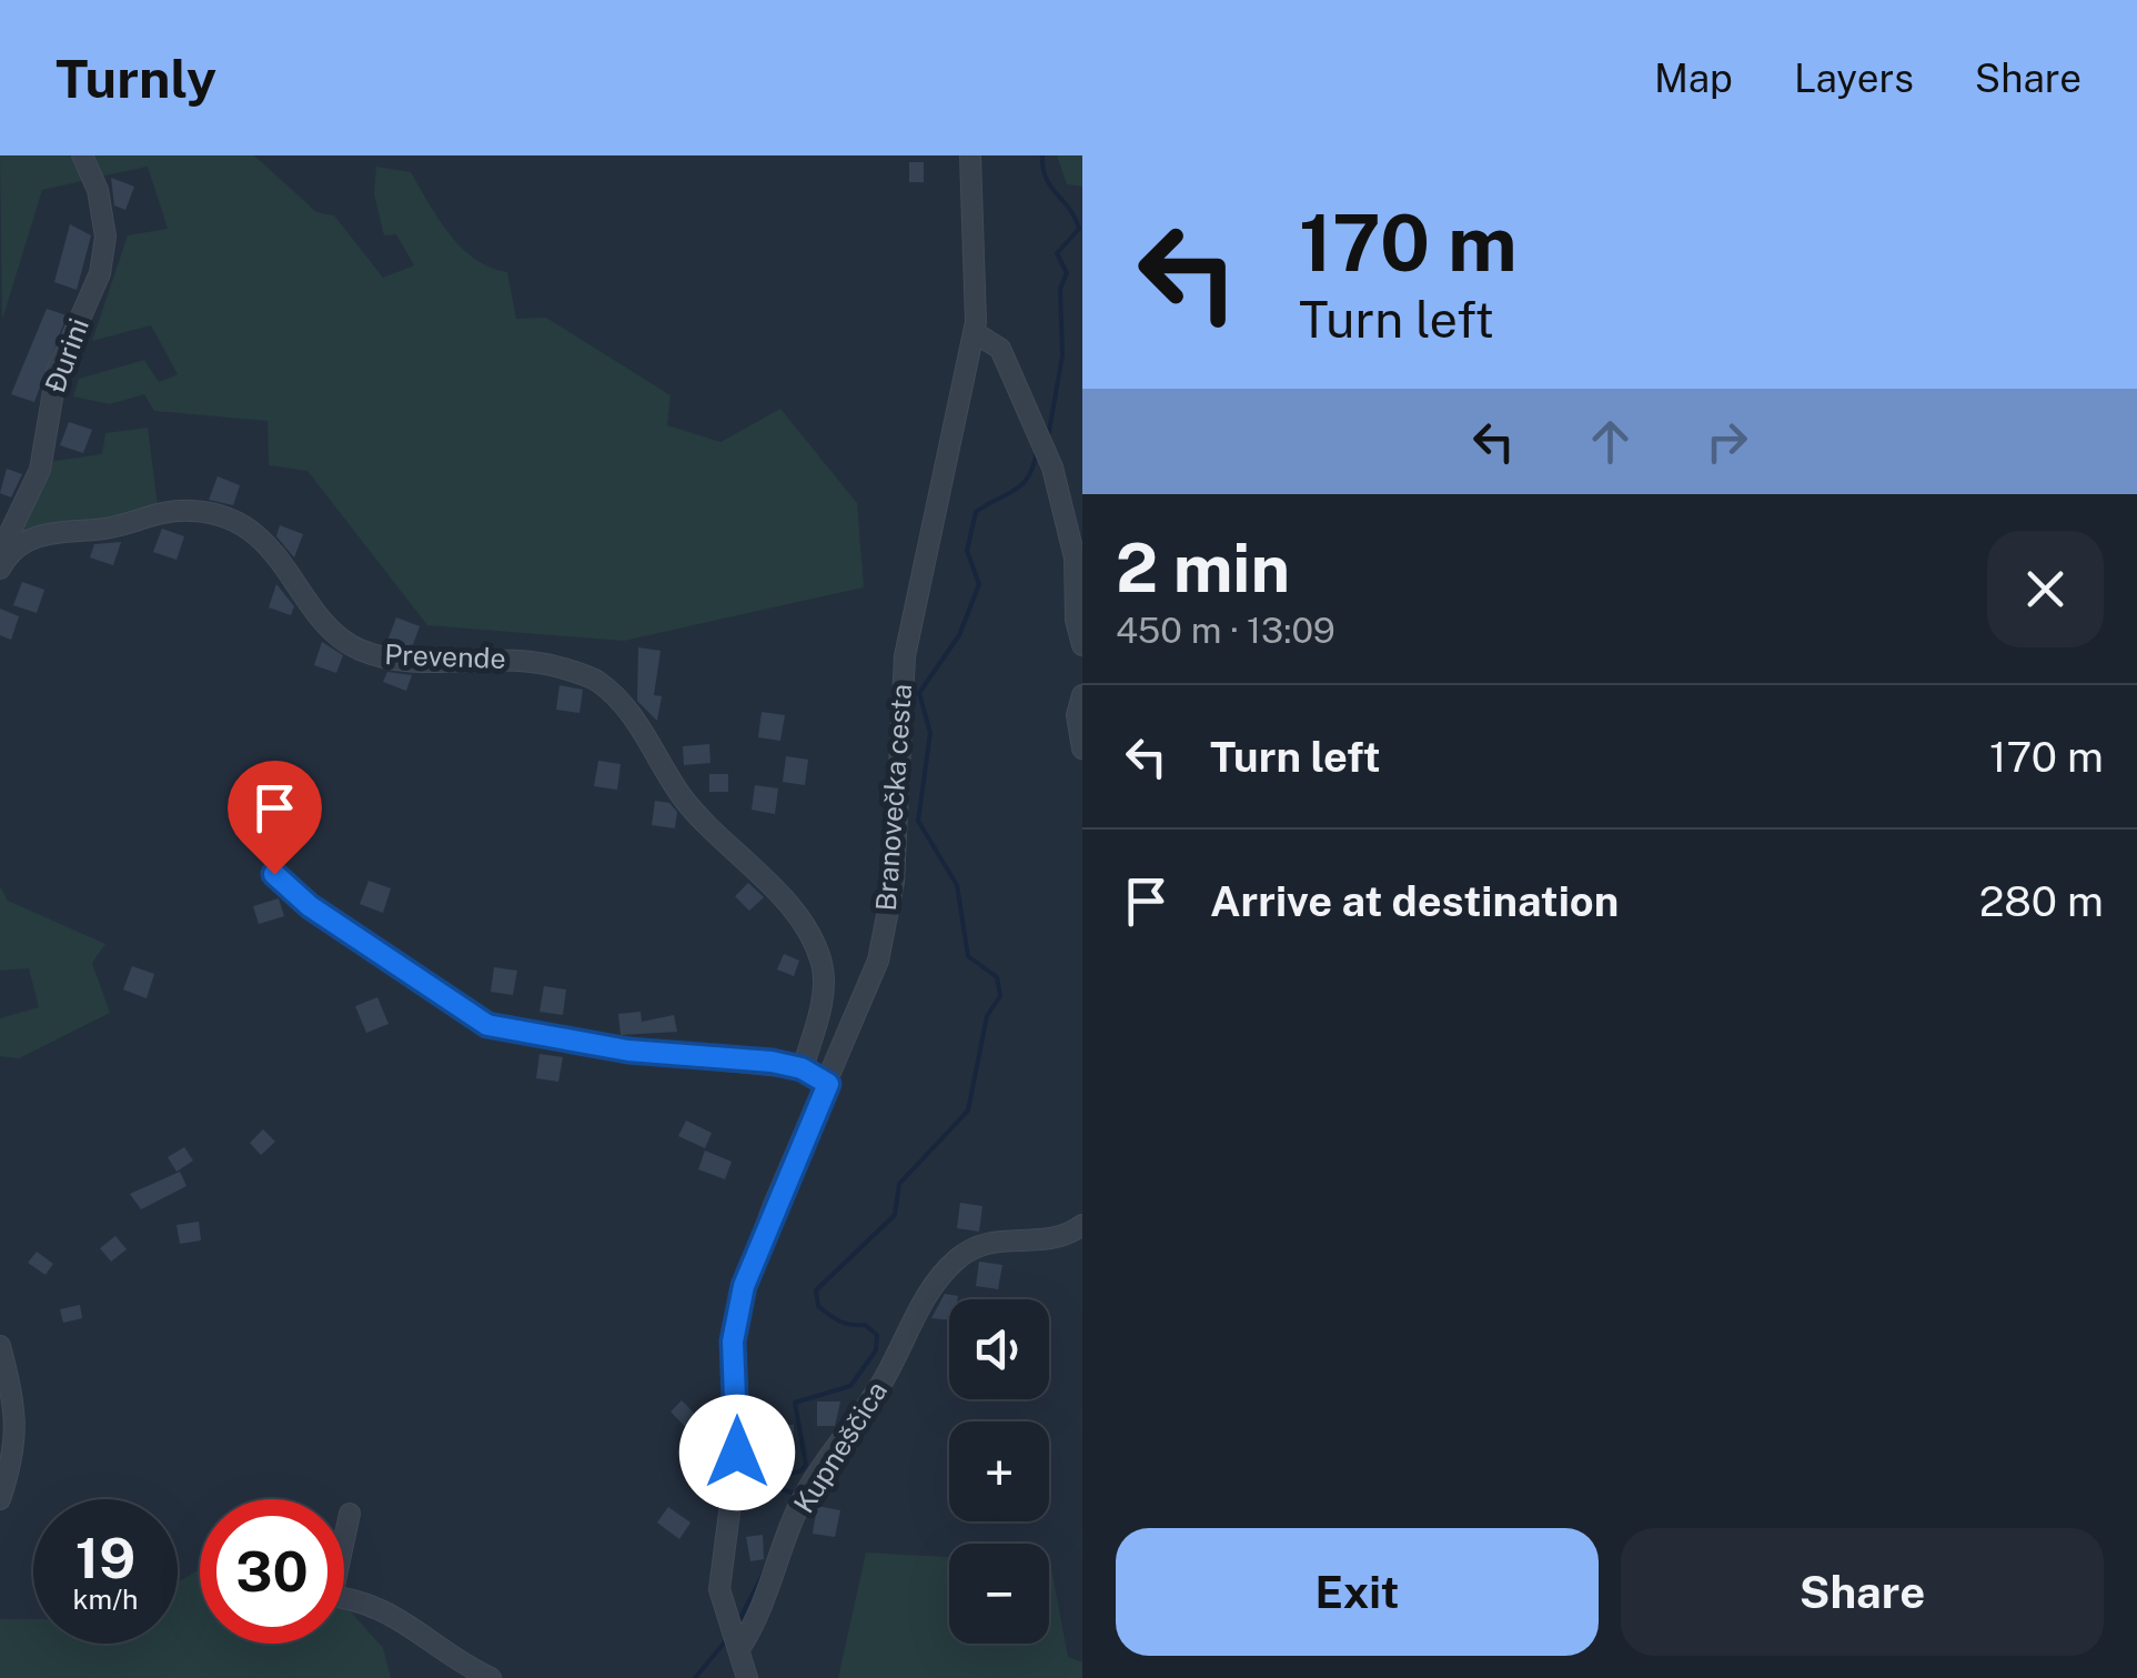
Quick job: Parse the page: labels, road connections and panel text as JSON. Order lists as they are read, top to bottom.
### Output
{
  "streets": {
    "street": [
      "Đurini",
      "Prevende",
      "Branovečka cesta",
      "Kupneščica"
    ]
  },
  "crossings": [
    ["Branovečka cesta", "Kupneščica"]
  ],
  "page": {
    "header": "Turnly",
    "nav": ["Map", "Layers", "Share"],
    "turn": ["170 m", "Turn left"],
    "heading": ["2 min", "450 m · 13:09"],
    "list": [
      {
        "name": "Turn left",
        "value": "170 m"
      },
      {
        "name": "Arrive at destination",
        "value": "280 m"
      }
    ],
    "map_buttons": ["+", "−"],
    "speed": "19 km/h",
    "limit": "30",
    "buttons": ["Exit", "Share"]
  }
}
